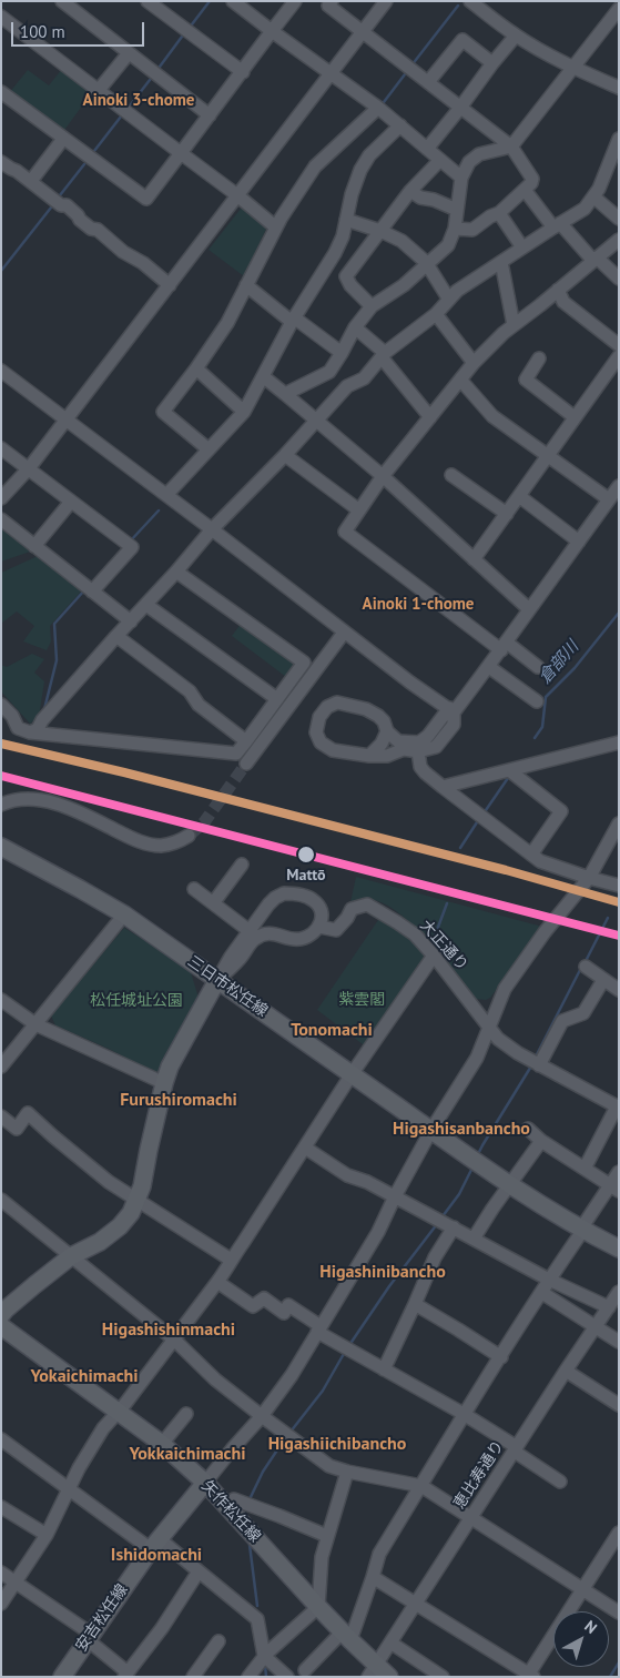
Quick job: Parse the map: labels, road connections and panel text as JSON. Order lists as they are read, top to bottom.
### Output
{
  "streets": {
    "main road": ["三日市松任線", "矢作松任線", "安吉松任線"],
    "street": ["大正通り", "恵比寿通り"]
  },
  "crossings": [
    ["恵比寿通り", "矢作松任線"],
    ["矢作松任線", "安吉松任線"]
  ],
  "districts": [
    "Ainoki 3-chome",
    "Ainoki 1-chome",
    "Tonomachi",
    "Furushiromachi",
    "Higashisanbancho",
    "Higashinibancho",
    "Higashishinmachi",
    "Yokaichimachi",
    "Higashiichibancho",
    "Yokkaichimachi",
    "Ishidomachi"
  ],
  "water": ["倉部川"],
  "parks": ["紫雲閣", "松任城址公園"],
  "places": ["Mattō"],
  "scale_bar": "100 m",
  "north": "top right"
}
